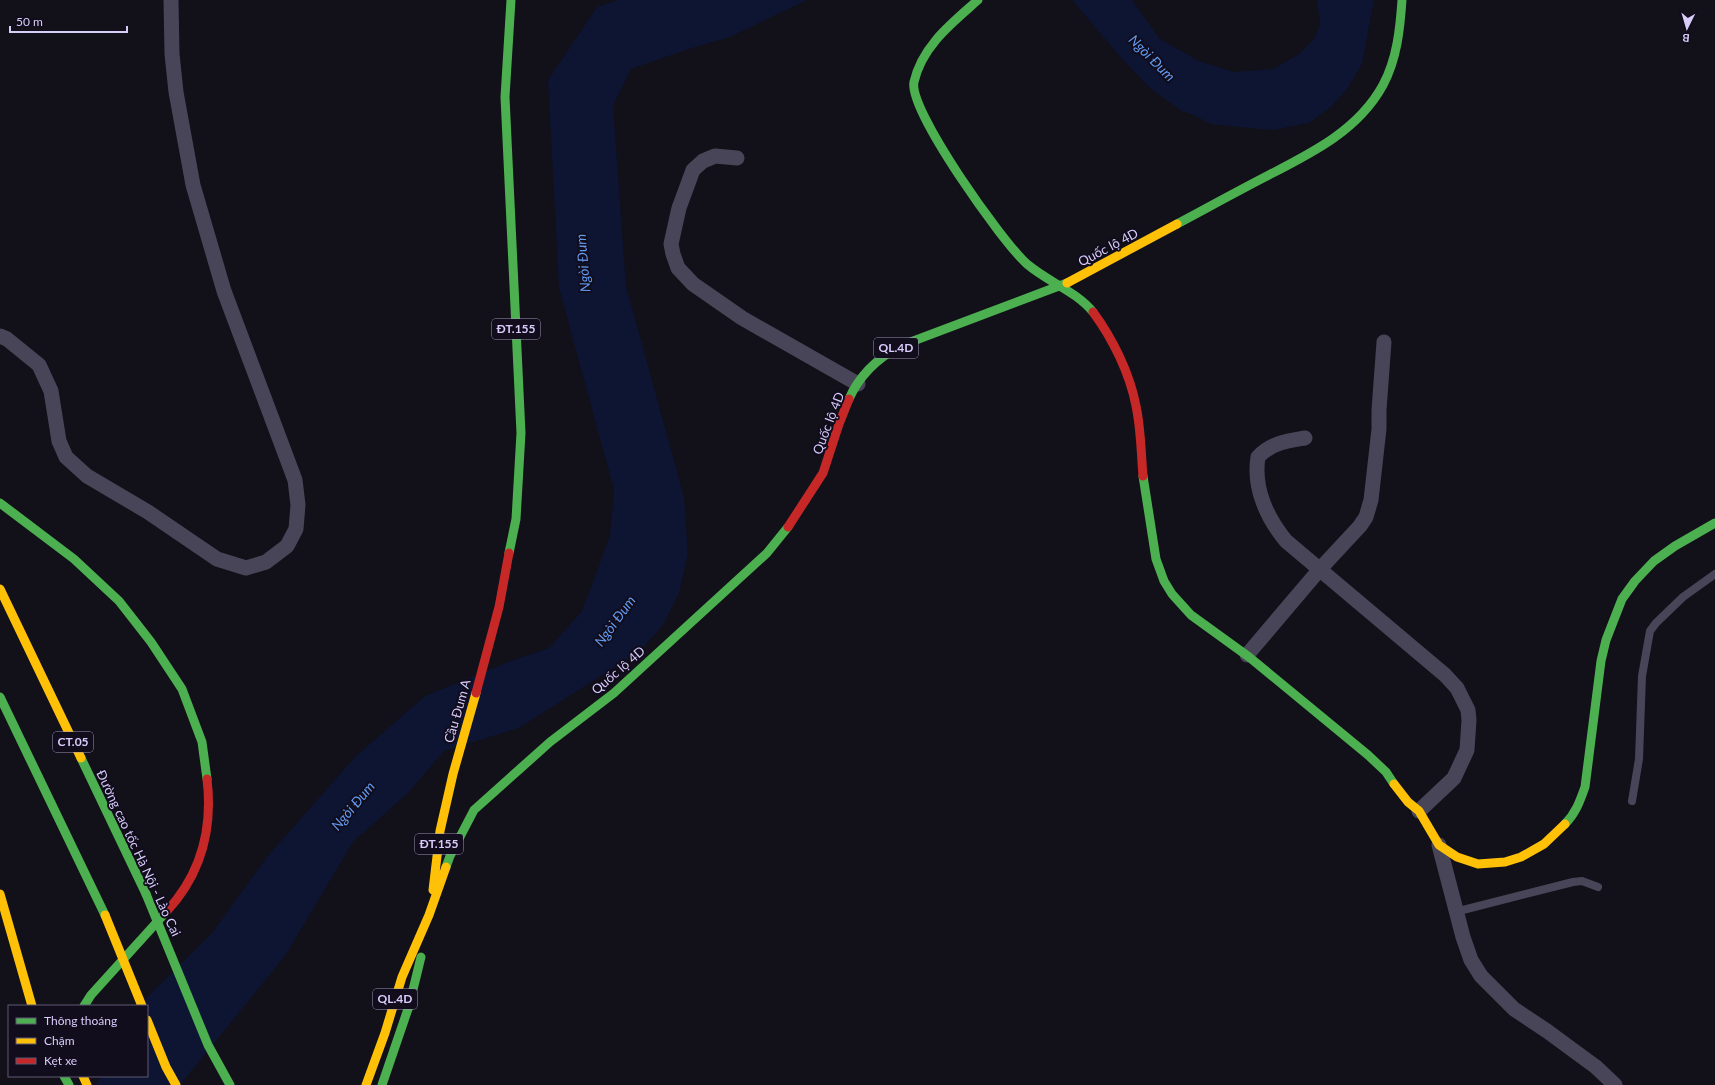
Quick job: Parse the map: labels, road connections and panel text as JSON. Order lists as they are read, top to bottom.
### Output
{
  "streets": {
    "main road": [
      "Quốc lộ 4D",
      "ĐT.155",
      "QL.4D",
      "Cầu Đum A",
      "CT.05",
      "Đường cao tốc Hà Nội - Lào Cai"
    ]
  },
  "crossings": [
    ["Quốc lộ 4D", "ĐT.155"],
    ["ĐT.155", "Cầu Đum A"]
  ],
  "water": ["Ngòi Đum"],
  "legend": ["Thông thoáng", "Chậm", "Kẹt xe"],
  "scale_bar": "50 m",
  "north": "bottom"
}
